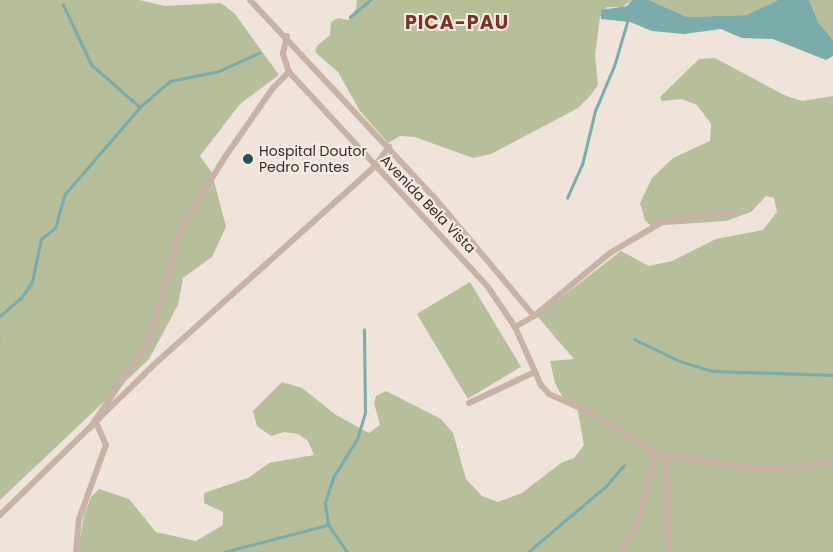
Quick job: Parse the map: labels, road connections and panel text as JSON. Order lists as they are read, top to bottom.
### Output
{
  "streets": {
    "street": ["Avenida Bela Vista"]
  },
  "districts": ["PICA-PAU"],
  "places": ["Hospital Doutor Pedro Fontes"]
}
